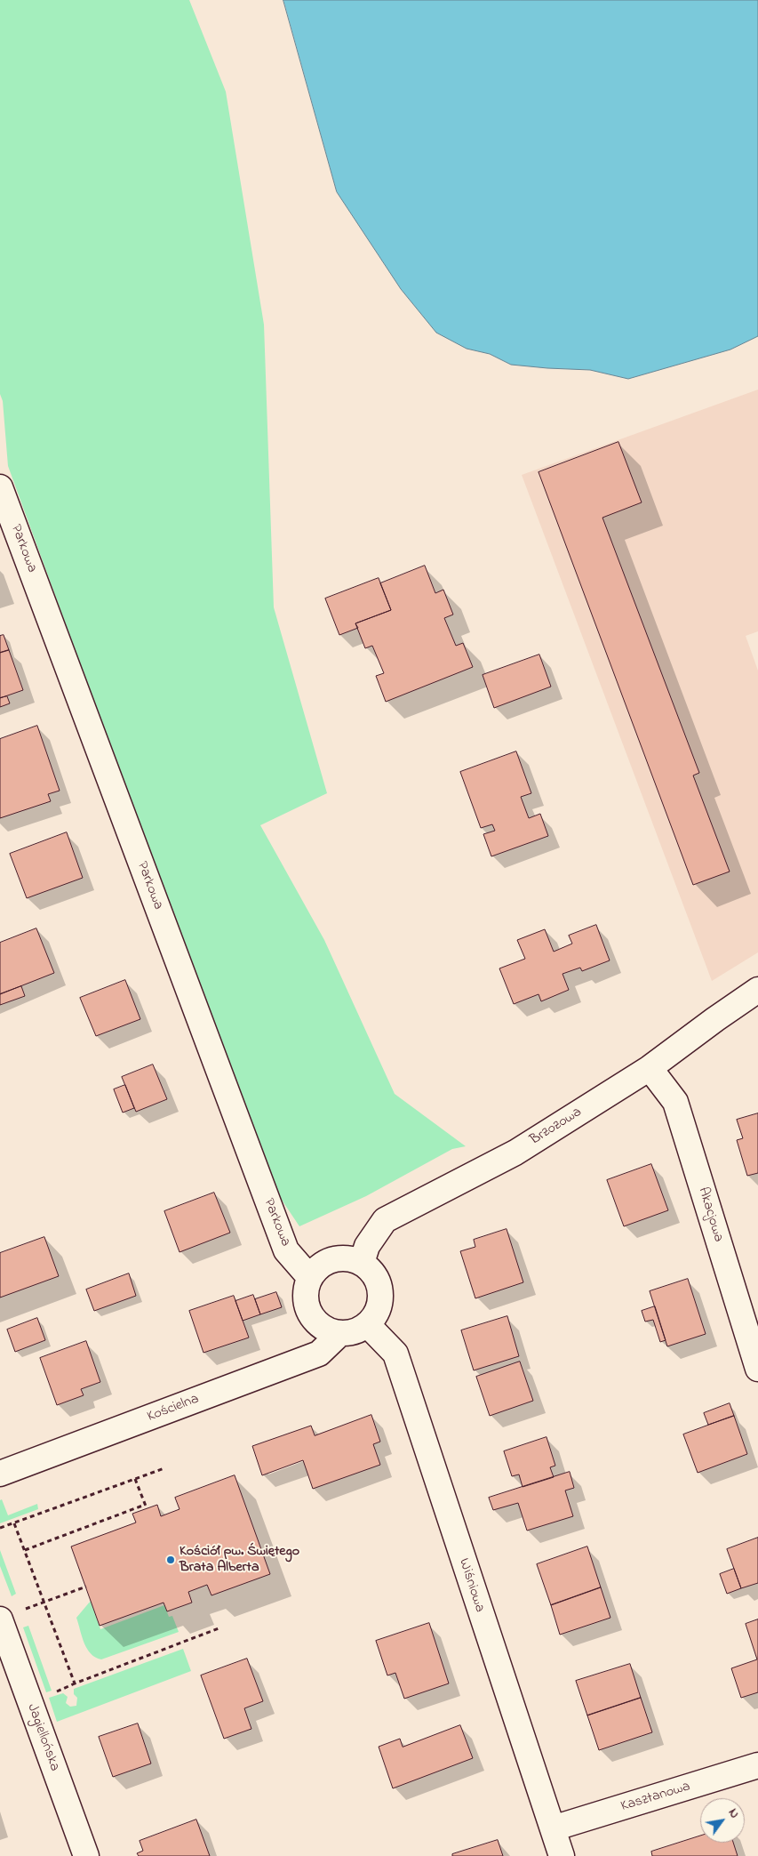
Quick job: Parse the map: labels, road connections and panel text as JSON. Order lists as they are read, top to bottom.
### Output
{
  "streets": {
    "street": [
      "Parkowa",
      "Brzozowa",
      "Akacjowa",
      "Kościelna",
      "Wiśniowa",
      "Jagiellońska",
      "Kasztanowa"
    ]
  },
  "crossings": [
    ["Parkowa", "Brzozowa"],
    ["Parkowa", "Kościelna"],
    ["Parkowa", "Wiśniowa"],
    ["Brzozowa", "Akacjowa"],
    ["Brzozowa", "Kościelna"],
    ["Brzozowa", "Wiśniowa"],
    ["Kościelna", "Wiśniowa"],
    ["Wiśniowa", "Kasztanowa"]
  ],
  "places": ["Kościół pw. Świętego Brata Alberta"],
  "north": "top right"
}
